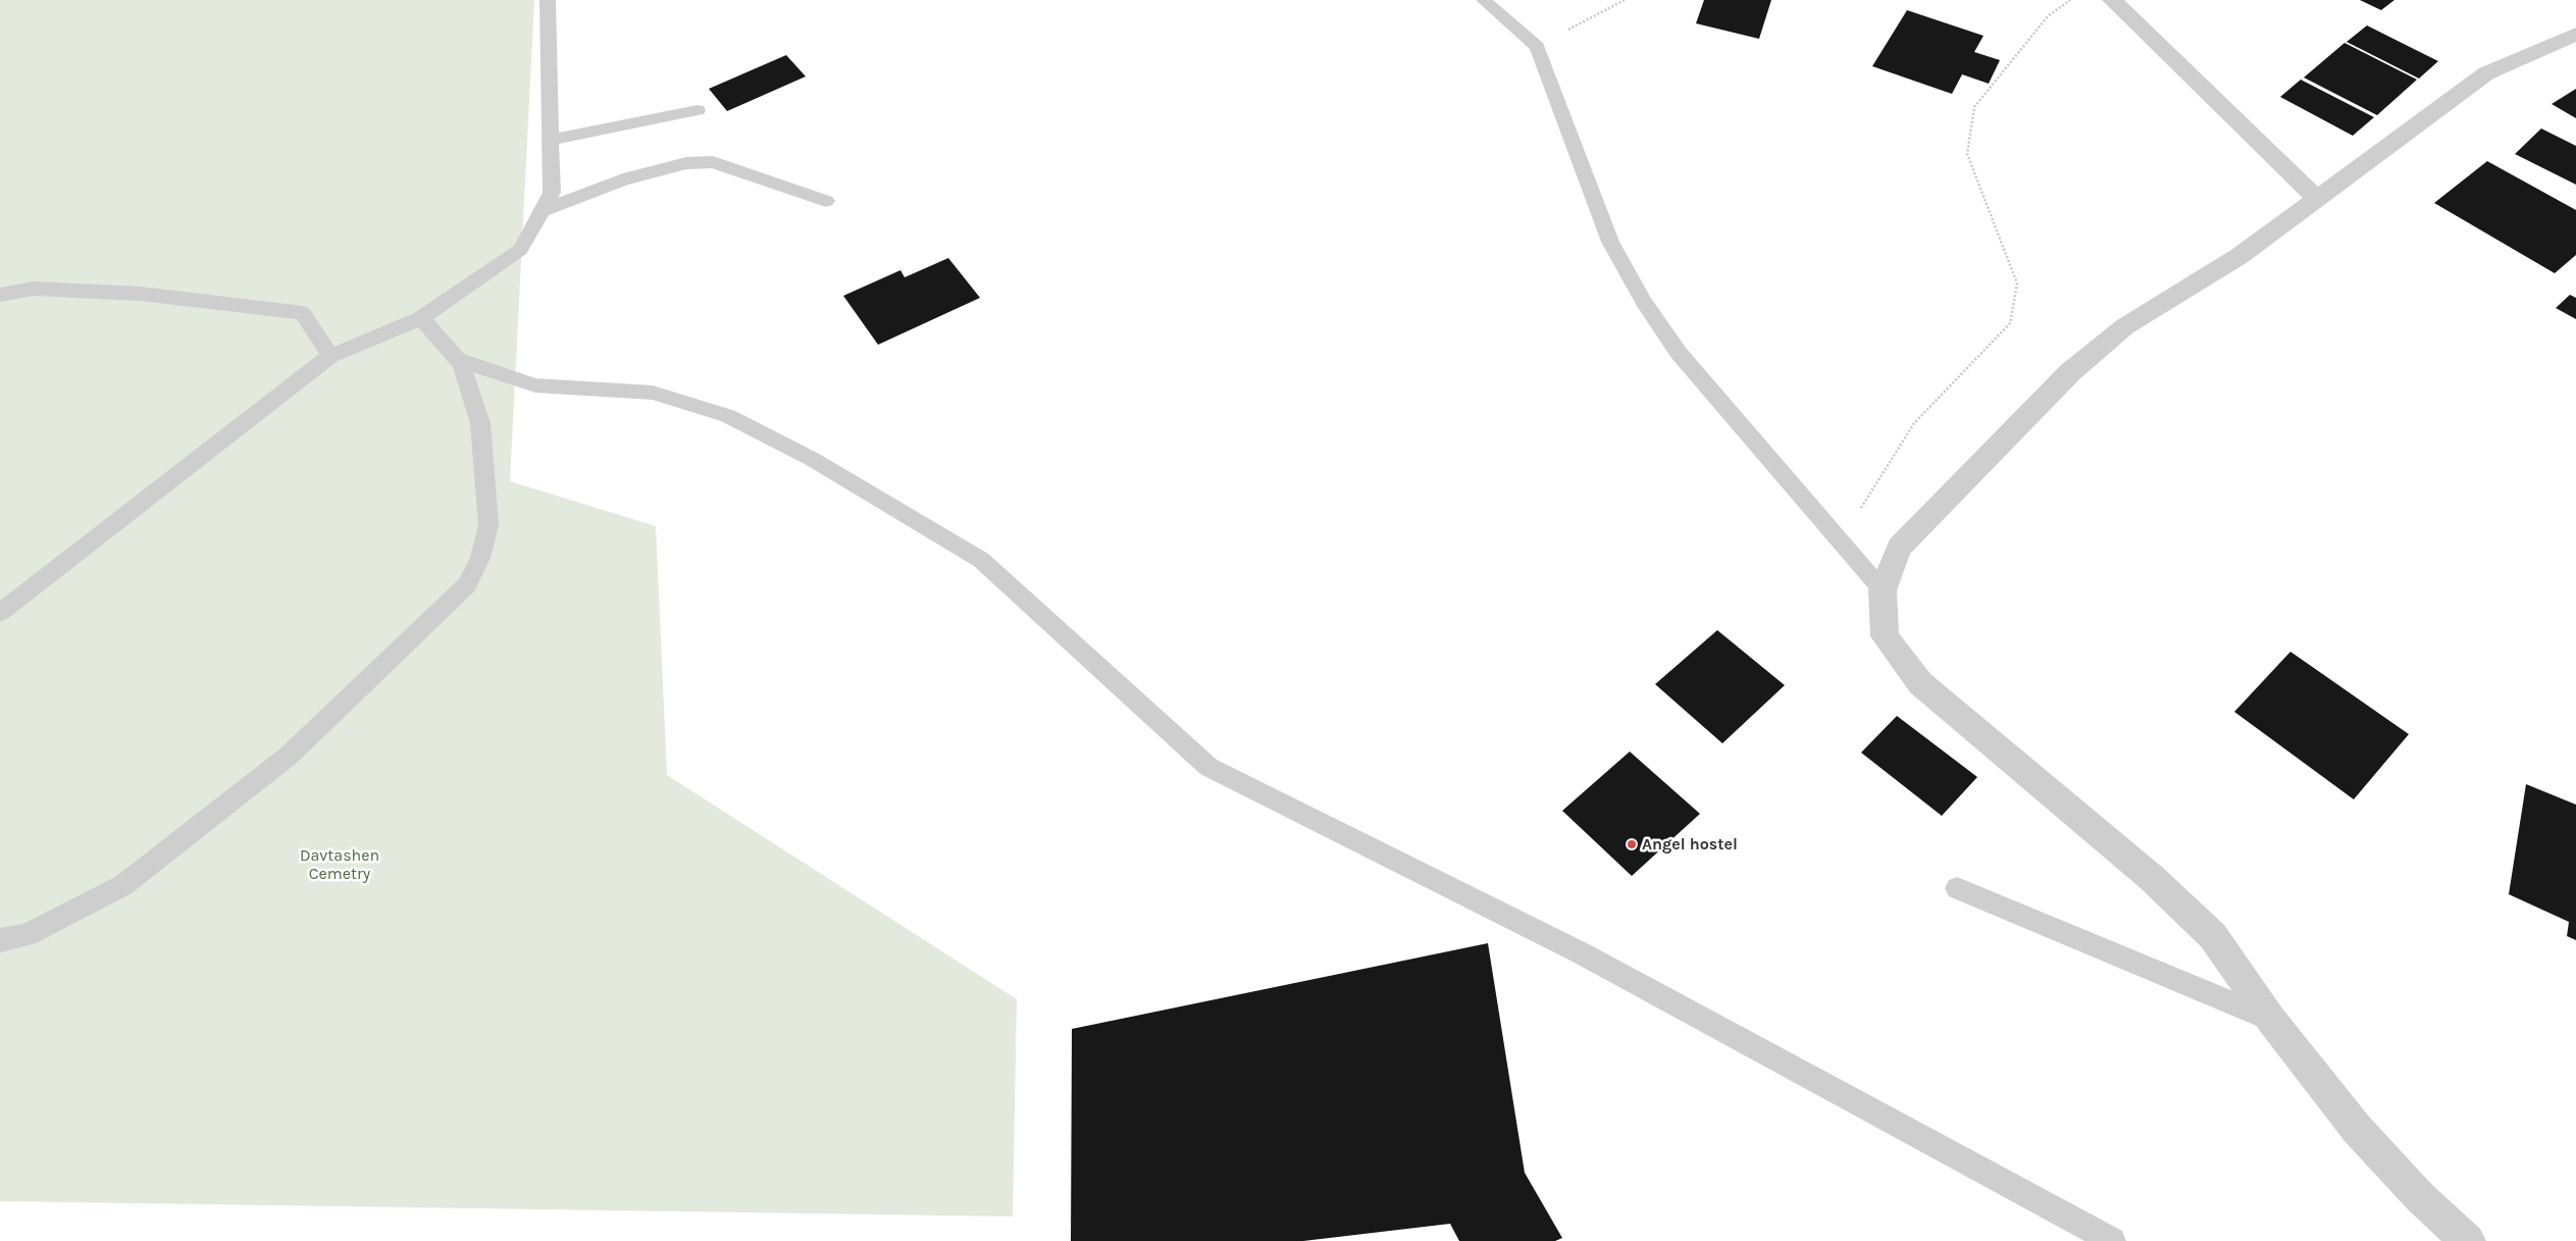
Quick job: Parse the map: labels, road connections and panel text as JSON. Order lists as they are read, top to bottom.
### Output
{
  "parks": ["Davtashen Cemetry"],
  "places": ["Angel hostel"]
}
